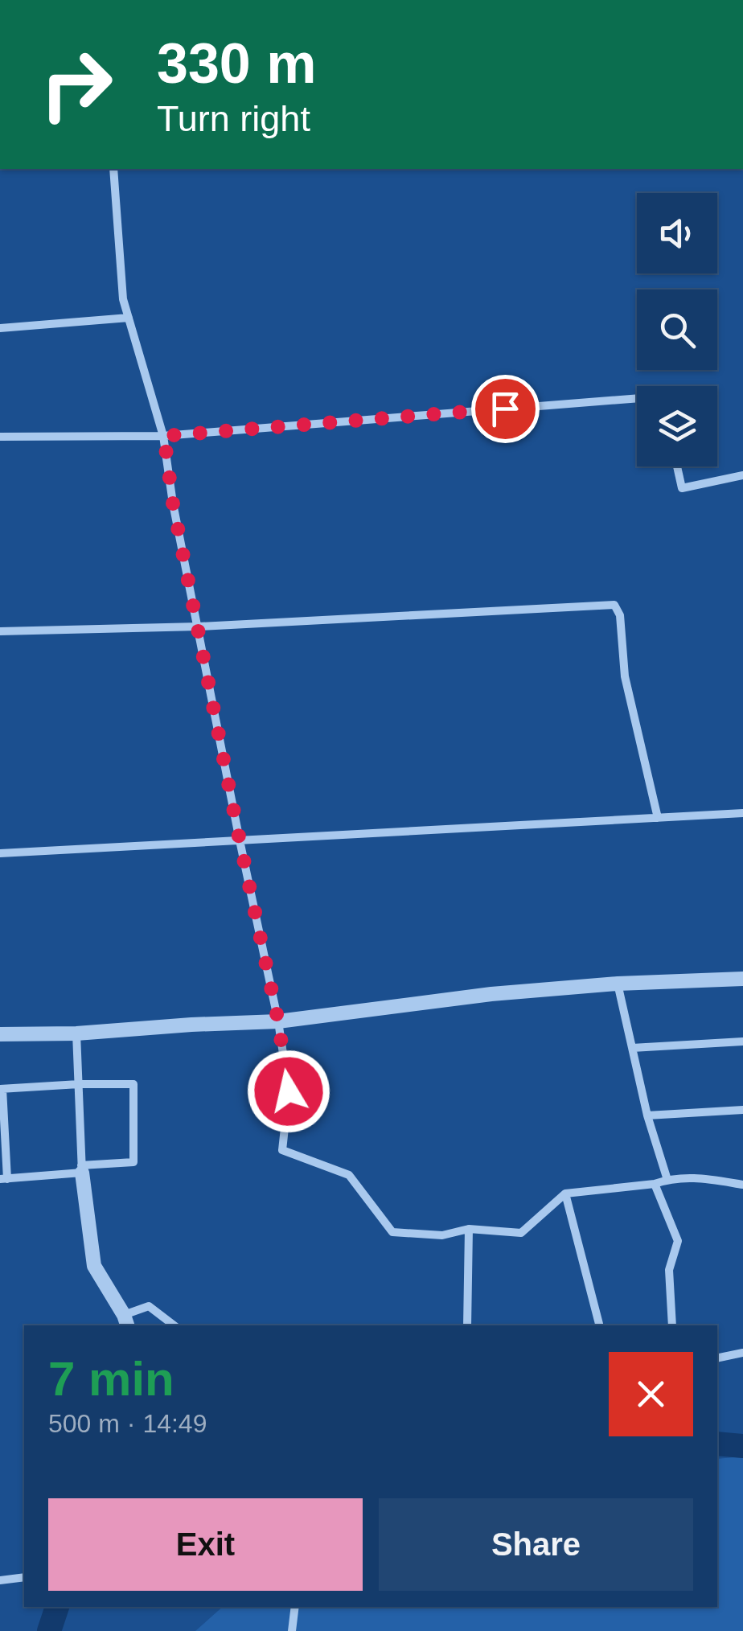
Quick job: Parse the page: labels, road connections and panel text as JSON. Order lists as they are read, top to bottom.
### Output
{
  "page": {
    "turn": ["330 m", "Turn right"],
    "heading": ["7 min", "500 m · 14:49"],
    "buttons": ["Exit", "Share"]
  }
}
